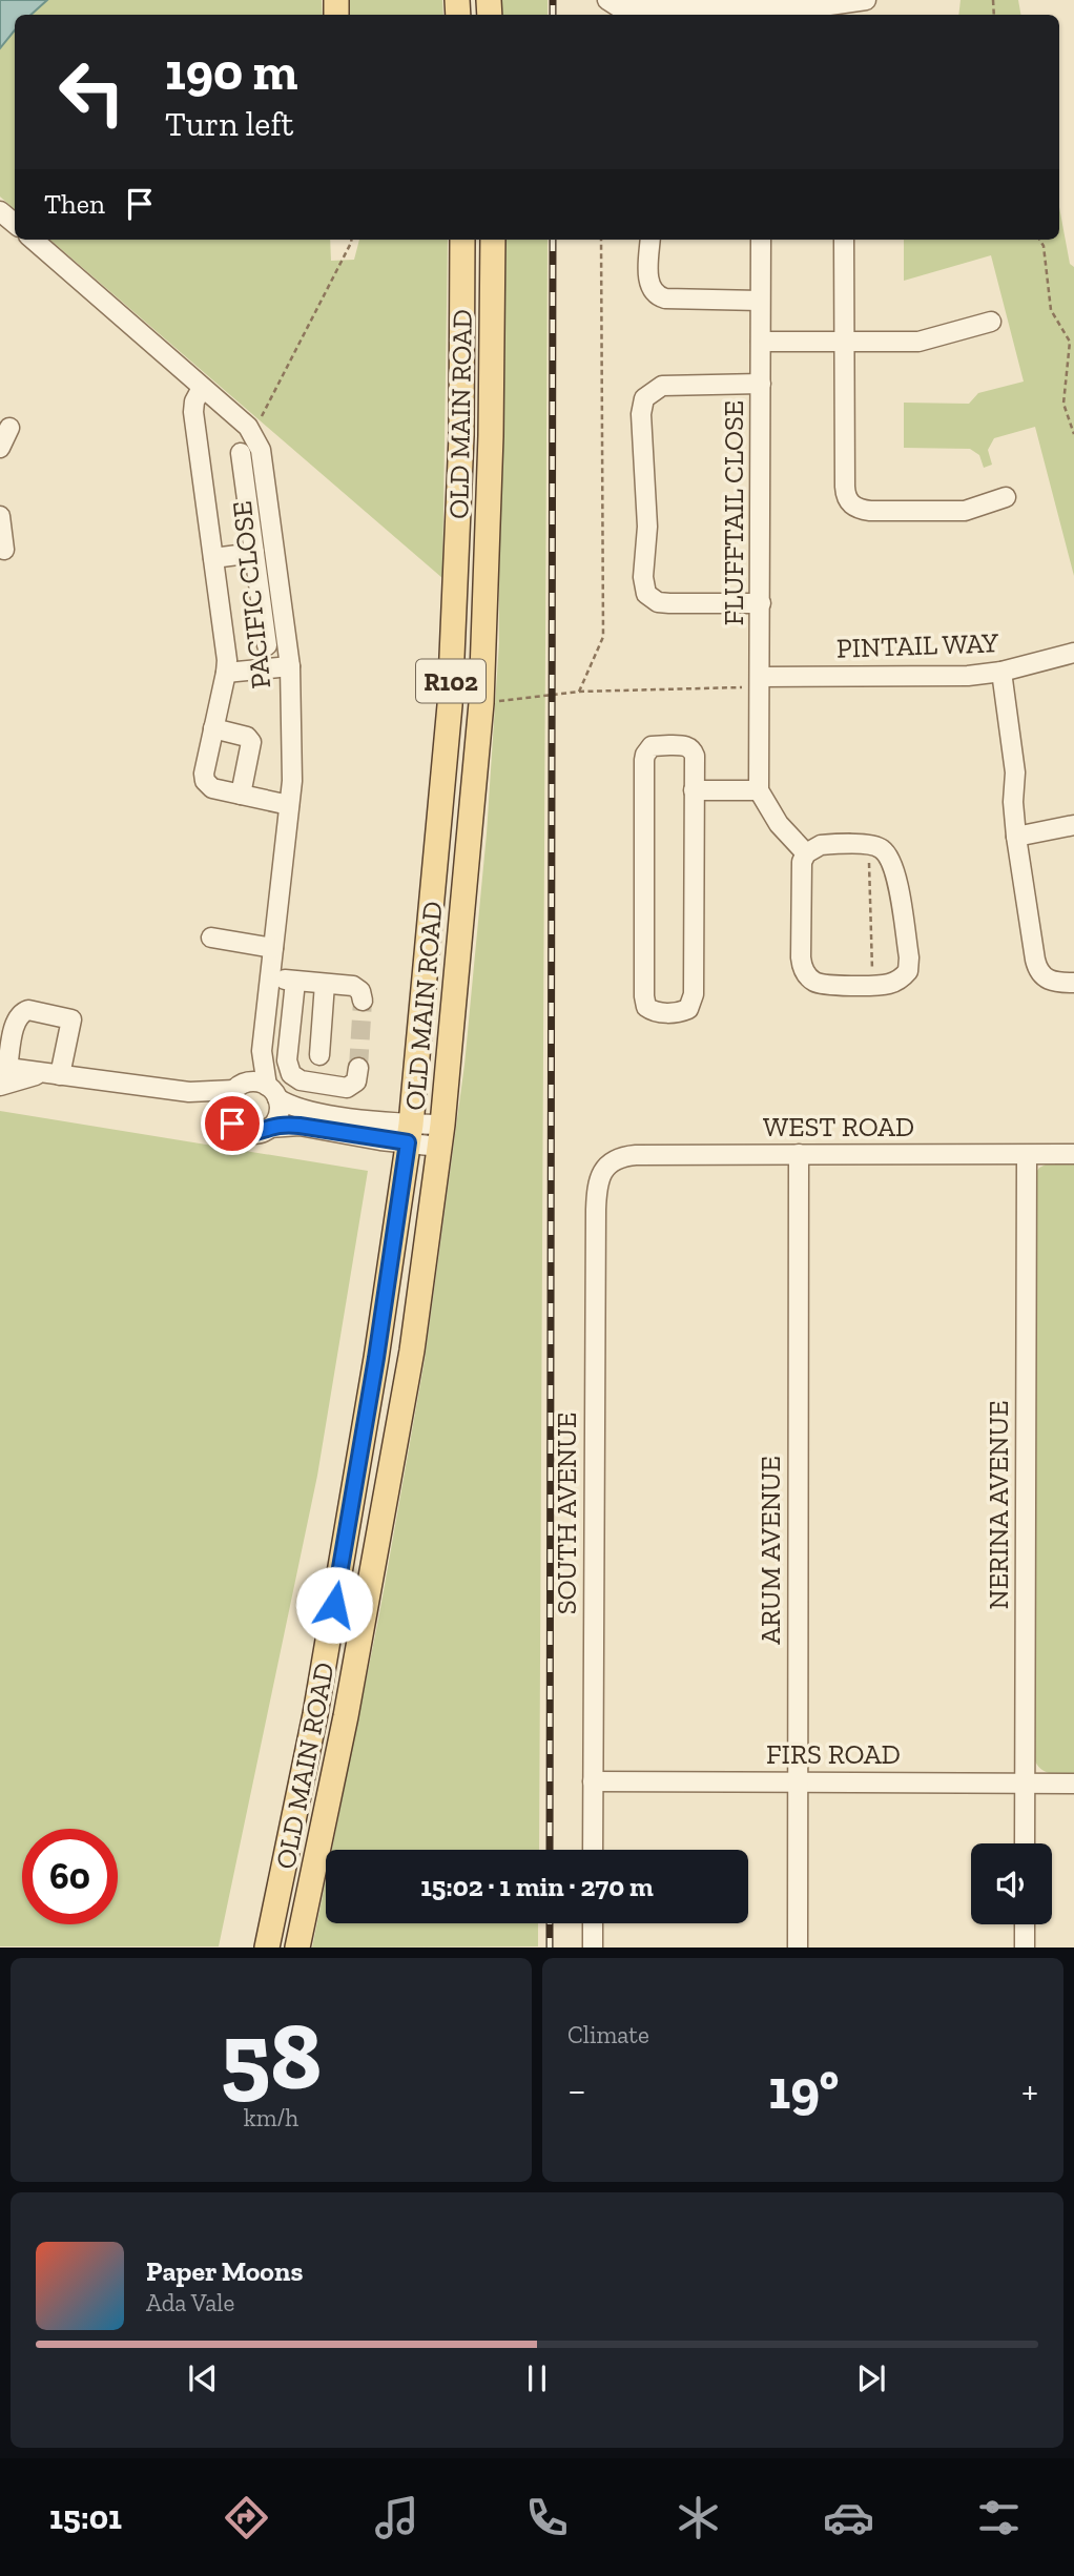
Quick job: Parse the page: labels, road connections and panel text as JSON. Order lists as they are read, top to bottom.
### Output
{
  "streets": {
    "main road": ["OLD MAIN ROAD", "R102"],
    "street": [
      "FLUFFTAIL CLOSE",
      "PACIFIC CLOSE",
      "PINTAIL WAY",
      "WEST ROAD",
      "NERINA AVENUE",
      "SOUTH AVENUE",
      "ARUM AVENUE",
      "FIRS ROAD"
    ]
  },
  "crossings": [
    ["FLUFFTAIL CLOSE", "PINTAIL WAY"],
    ["WEST ROAD", "NERINA AVENUE"],
    ["WEST ROAD", "SOUTH AVENUE"],
    ["WEST ROAD", "ARUM AVENUE"],
    ["NERINA AVENUE", "FIRS ROAD"],
    ["SOUTH AVENUE", "FIRS ROAD"],
    ["ARUM AVENUE", "FIRS ROAD"]
  ],
  "page": {
    "turn": ["190 m", "Turn left"],
    "then": "Then",
    "limit": "60",
    "trip": "15:02 · 1 min · 270 m",
    "tile": [
      ["58", "km/h"],
      "Climate"
    ],
    "heat": ["−", "19°", "+"],
    "song": ["Paper Moons", "Ada Vale"],
    "tabs": "15:01"
  }
}
